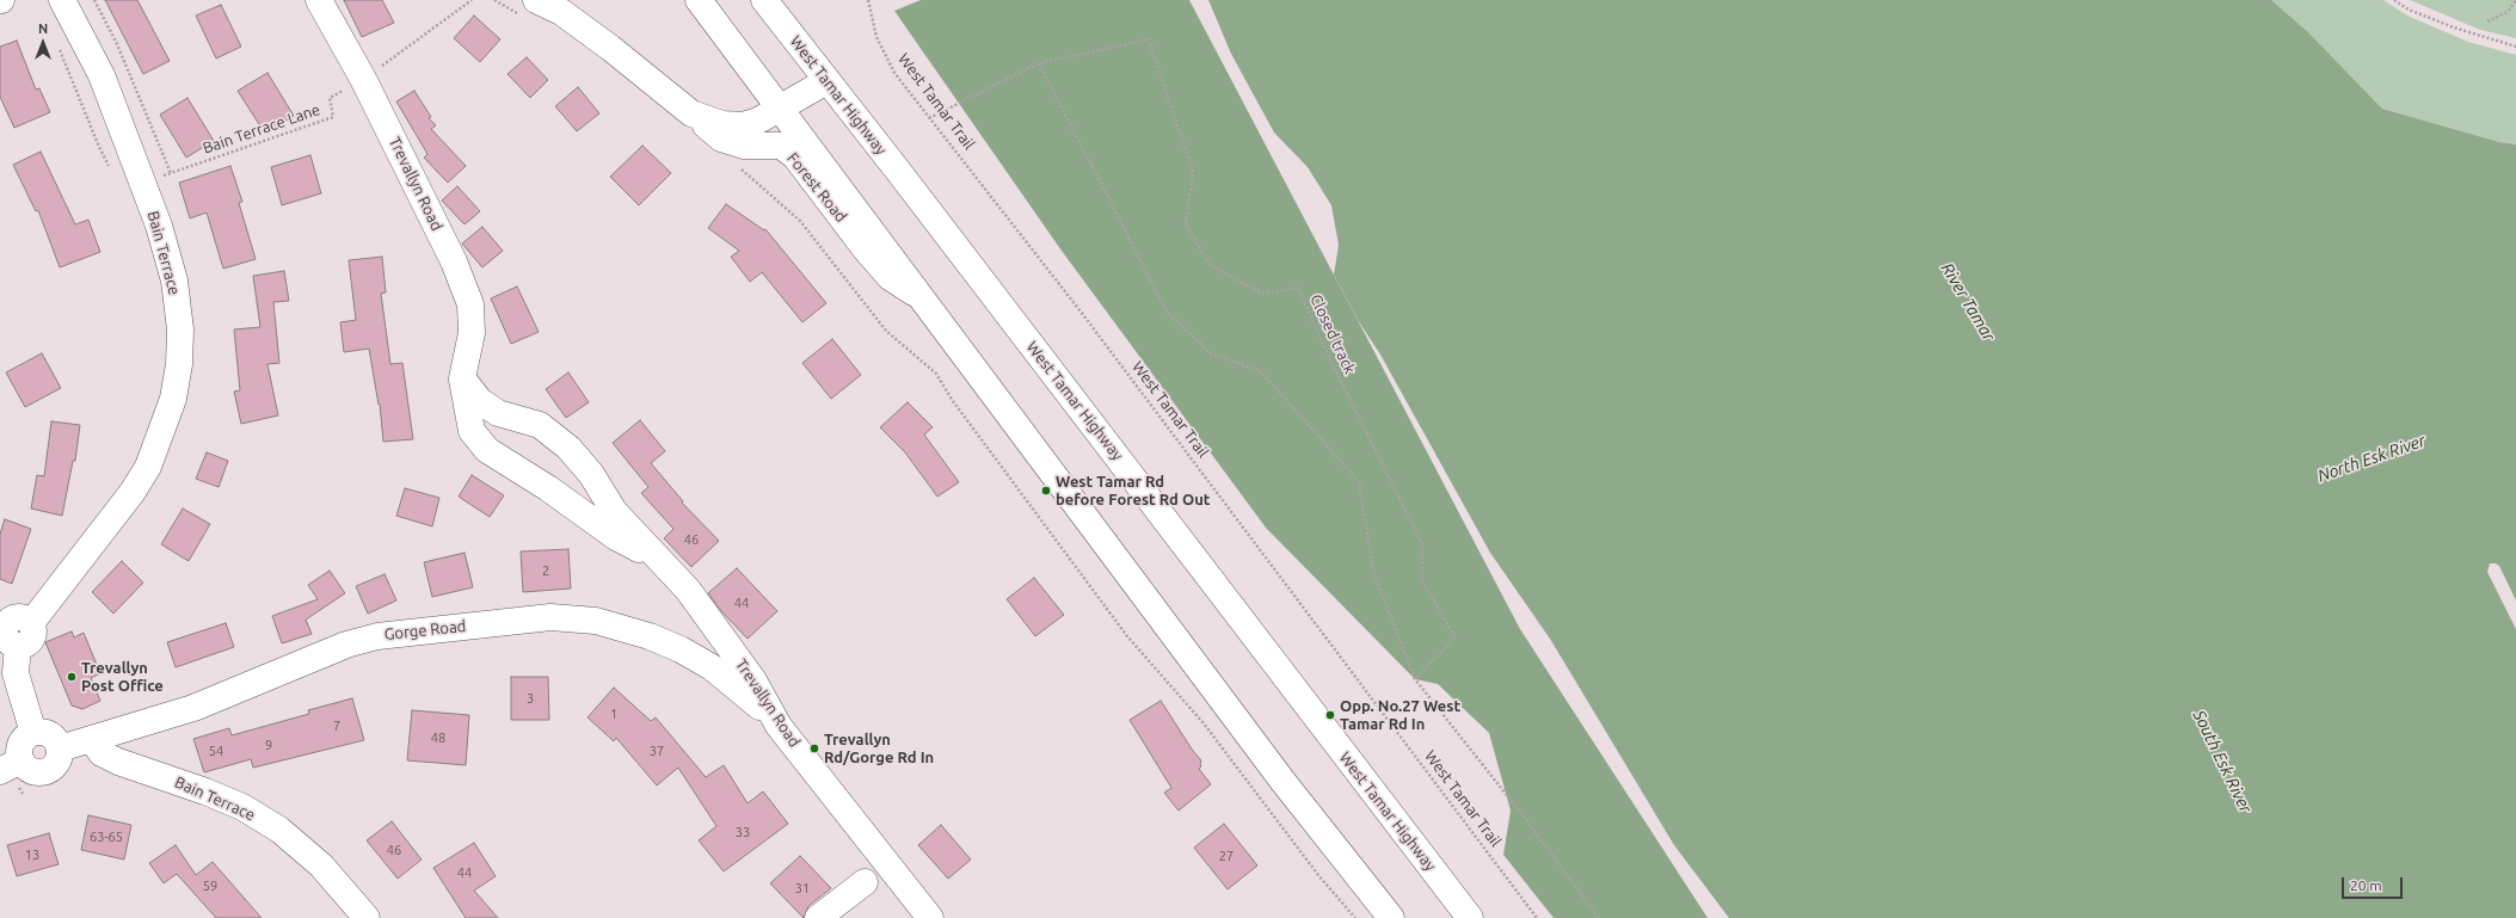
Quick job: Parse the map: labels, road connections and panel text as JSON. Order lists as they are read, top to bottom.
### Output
{
  "streets": {
    "main road": [
      "West Tamar Highway",
      "Trevallyn Road",
      "Forest Road",
      "Bain Terrace",
      "Gorge Road"
    ],
    "path": ["West Tamar Trail", "Bain Terrace Lane", "Closed track"]
  },
  "crossings": [
    ["West Tamar Highway", "Forest Road"],
    ["Bain Terrace Lane", "Trevallyn Road"],
    ["Bain Terrace Lane", "Bain Terrace"],
    ["Trevallyn Road", "Gorge Road"],
    ["Bain Terrace", "Gorge Road"]
  ],
  "water": ["River Tamar", "North Esk River", "South Esk River"],
  "places": [
    "West Tamar Rd before Forest Rd Out",
    "Trevallyn Post Office",
    "Opp. No.27 West Tamar Rd In",
    "Trevallyn Rd/Gorge Rd In"
  ],
  "house_numbers": [
    "46",
    "2",
    "44",
    "3",
    "1",
    "7",
    "48",
    "9",
    "54",
    "37",
    "33",
    "63-65",
    "46",
    "13",
    "27",
    "44",
    "59",
    "31"
  ],
  "scale_bar": "20 m",
  "north": "top"
}
